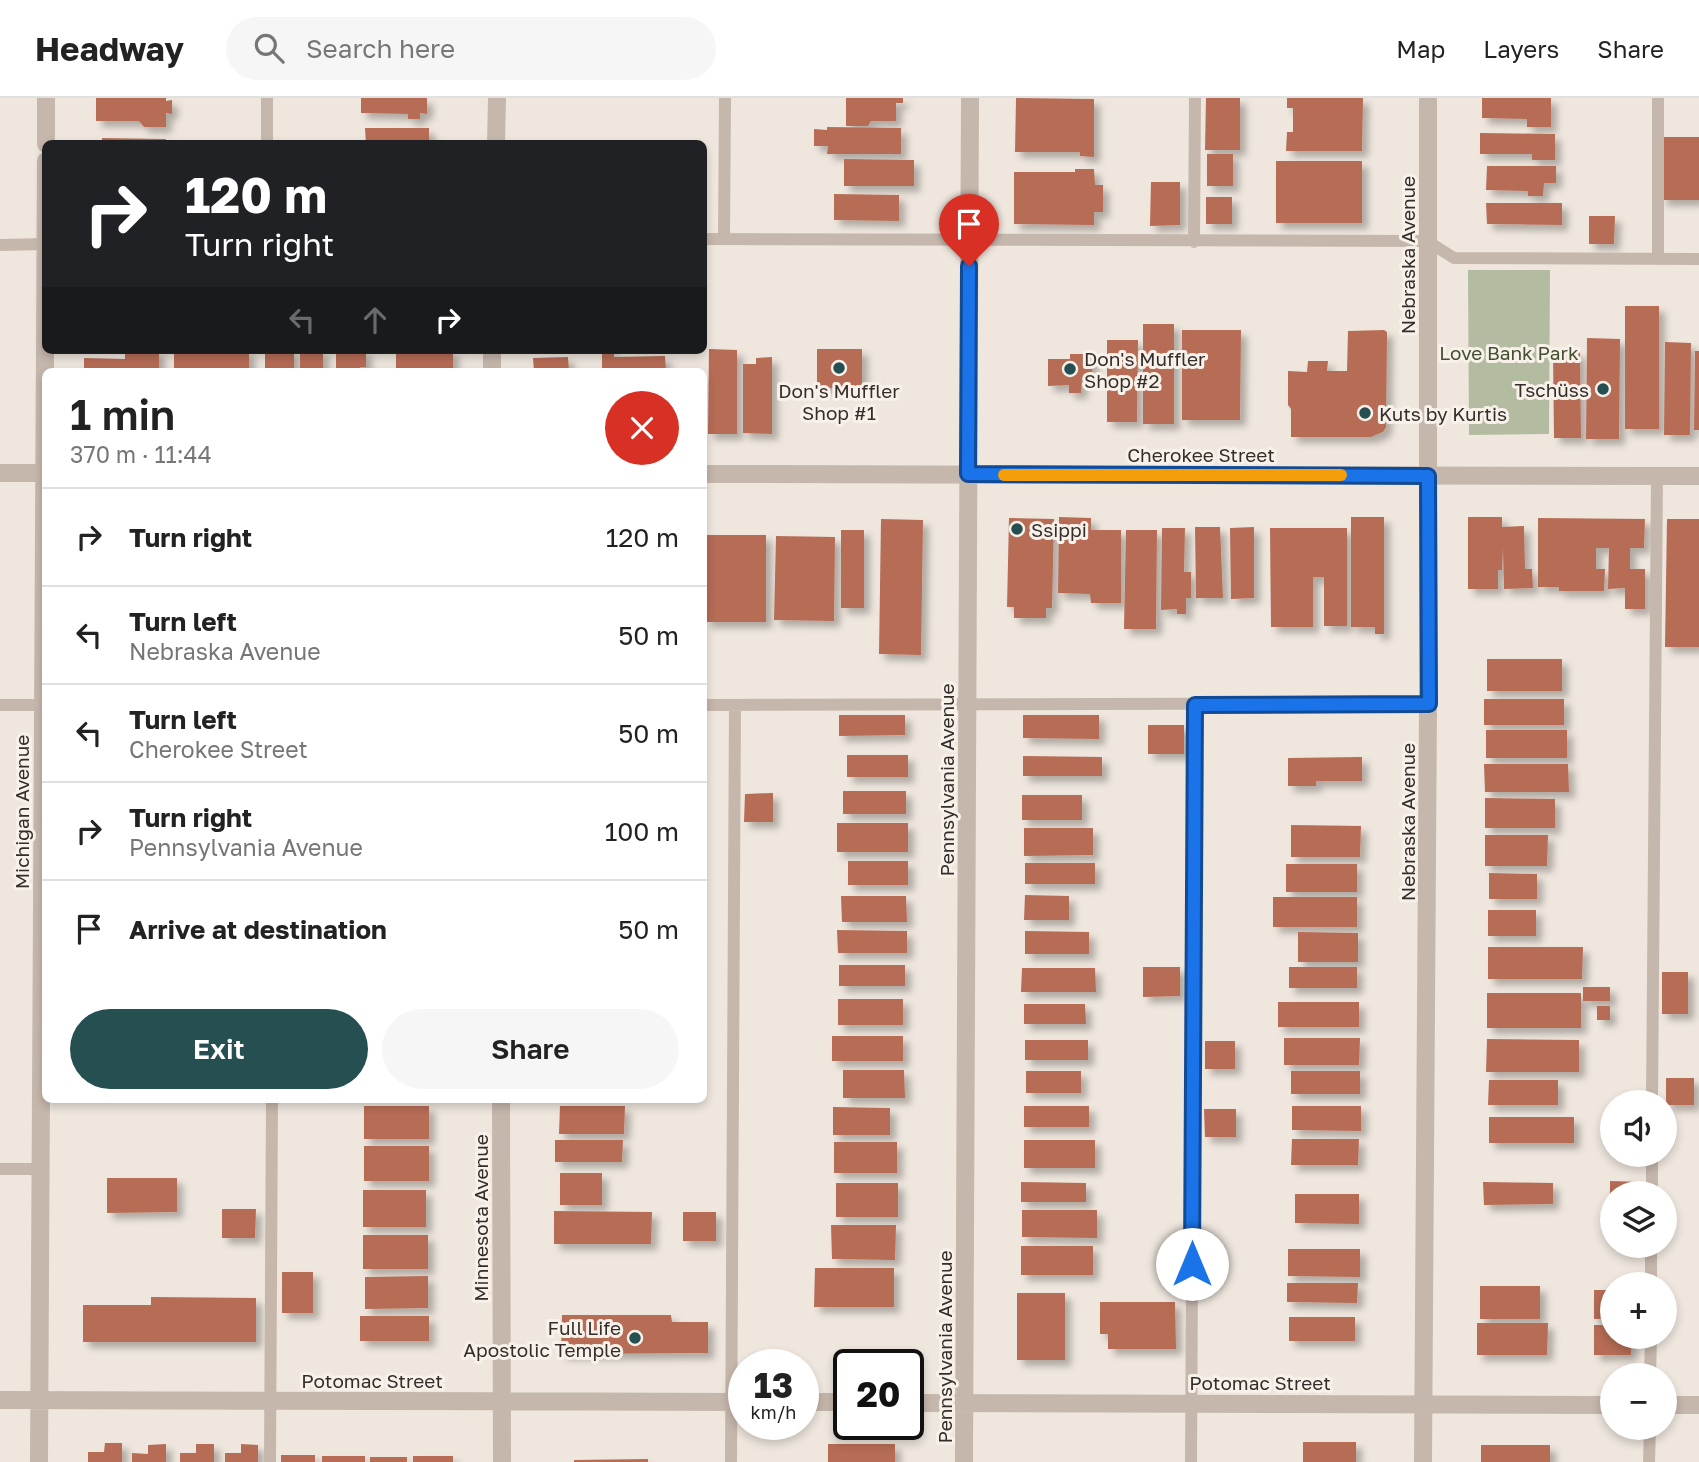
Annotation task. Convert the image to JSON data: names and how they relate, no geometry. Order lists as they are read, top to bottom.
{
  "streets": {
    "street": [
      "Nebraska Avenue",
      "Cherokee Street",
      "Pennsylvania Avenue",
      "Michigan Avenue",
      "Minnesota Avenue",
      "Potomac Street"
    ]
  },
  "crossings": [
    ["Nebraska Avenue", "Cherokee Street"],
    ["Nebraska Avenue", "Potomac Street"],
    ["Cherokee Street", "Pennsylvania Avenue"],
    ["Pennsylvania Avenue", "Potomac Street"],
    ["Michigan Avenue", "Potomac Street"],
    ["Minnesota Avenue", "Potomac Street"]
  ],
  "parks": ["Love Bank Park"],
  "places": [
    "Don's Muffler Shop #1",
    "Don's Muffler Shop #2",
    "Tschüss",
    "Kuts by Kurtis",
    "Ssippi",
    "Full Life Apostolic Temple"
  ],
  "page": {
    "header": "Headway",
    "search": "Search here",
    "nav": ["Map", "Layers", "Share"],
    "turn": ["120 m", "Turn right"],
    "heading": ["1 min", "370 m · 11:44"],
    "list": [
      {
        "name": "Turn right",
        "value": "120 m"
      },
      {
        "name": "Turn left",
        "note": "Nebraska Avenue",
        "value": "50 m"
      },
      {
        "name": "Turn left",
        "note": "Cherokee Street",
        "value": "50 m"
      },
      {
        "name": "Turn right",
        "note": "Pennsylvania Avenue",
        "value": "100 m"
      },
      {
        "name": "Arrive at destination",
        "value": "50 m"
      }
    ],
    "buttons": ["Exit", "Share"],
    "map_buttons": ["+", "−"],
    "speed": "13 km/h",
    "limit": "20"
  }
}
